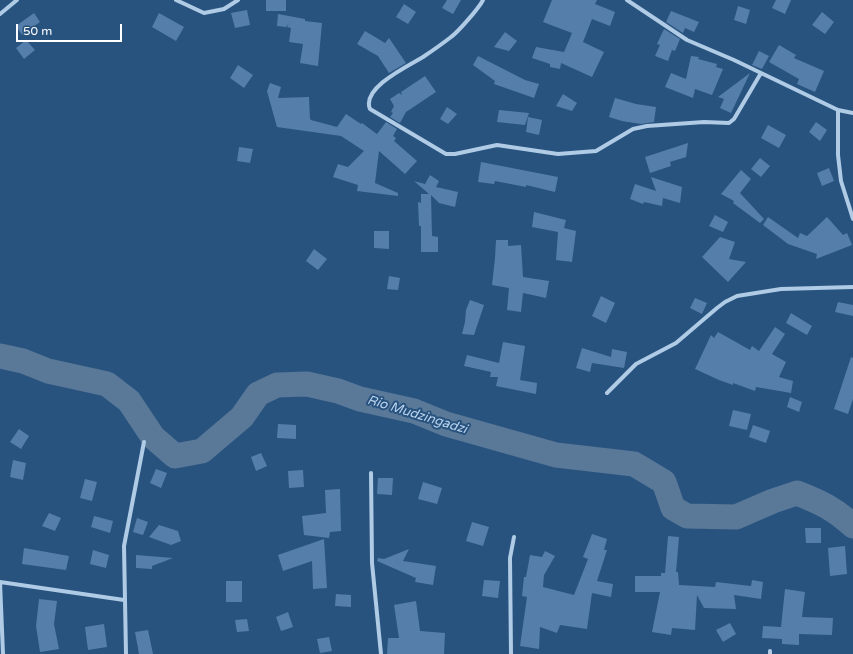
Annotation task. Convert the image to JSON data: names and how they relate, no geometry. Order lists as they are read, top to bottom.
{
  "water": ["Rio Mudzingadzi"],
  "scale_bar": "50 m"
}
